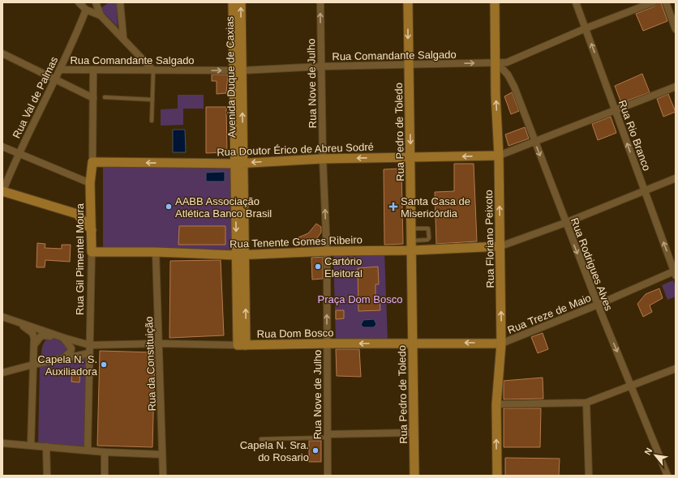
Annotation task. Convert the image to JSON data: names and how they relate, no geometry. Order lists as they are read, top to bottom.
{
  "streets": {
    "main road": [
      "Avenida Duque de Caxias",
      "Rua Pedro de Toledo",
      "Rua Doutor Érico de Abreu Sodré",
      "Rua Floriano Peixoto",
      "Rua Tenente Gomes Ribeiro",
      "Rua Gil Pimentel Moura",
      "Rua Dom Bosco"
    ],
    "street": [
      "Rua Comandante Salgado",
      "Rua Nove de Julho",
      "Rua Val de Palmas",
      "Rua Rio Branco",
      "Rua Rodrigues Alves",
      "Rua Treze de Maio",
      "Rua da Constituição"
    ]
  },
  "crossings": [
    ["Rua Comandante Salgado", "Avenida Duque de Caxias"],
    ["Rua Comandante Salgado", "Rua Nove de Julho"],
    ["Rua Comandante Salgado", "Rua Val de Palmas"],
    ["Rua Comandante Salgado", "Rua Pedro de Toledo"],
    ["Rua Comandante Salgado", "Rua Rio Branco"],
    ["Rua Comandante Salgado", "Rua Floriano Peixoto"],
    ["Rua Comandante Salgado", "Rua Gil Pimentel Moura"],
    ["Rua Comandante Salgado", "Rua Rodrigues Alves"],
    ["Avenida Duque de Caxias", "Rua Doutor Érico de Abreu Sodré"],
    ["Avenida Duque de Caxias", "Rua Tenente Gomes Ribeiro"],
    ["Avenida Duque de Caxias", "Rua Dom Bosco"],
    ["Rua Nove de Julho", "Rua Doutor Érico de Abreu Sodré"],
    ["Rua Nove de Julho", "Rua Tenente Gomes Ribeiro"],
    ["Rua Nove de Julho", "Rua Dom Bosco"],
    ["Rua Pedro de Toledo", "Rua Doutor Érico de Abreu Sodré"],
    ["Rua Pedro de Toledo", "Rua Tenente Gomes Ribeiro"],
    ["Rua Pedro de Toledo", "Rua Dom Bosco"],
    ["Rua Rio Branco", "Rua Treze de Maio"],
    ["Rua Doutor Érico de Abreu Sodré", "Rua Floriano Peixoto"],
    ["Rua Doutor Érico de Abreu Sodré", "Rua Gil Pimentel Moura"],
    ["Rua Floriano Peixoto", "Rua Tenente Gomes Ribeiro"],
    ["Rua Floriano Peixoto", "Rua Rodrigues Alves"],
    ["Rua Floriano Peixoto", "Rua Treze de Maio"],
    ["Rua Floriano Peixoto", "Rua Dom Bosco"],
    ["Rua Tenente Gomes Ribeiro", "Rua Gil Pimentel Moura"],
    ["Rua Tenente Gomes Ribeiro", "Rua da Constituição"],
    ["Rua Gil Pimentel Moura", "Rua Dom Bosco"],
    ["Rua Rodrigues Alves", "Rua Treze de Maio"],
    ["Rua Treze de Maio", "Rua Dom Bosco"],
    ["Rua Dom Bosco", "Rua da Constituição"]
  ],
  "one_way": [
    "Rua Nove de Julho",
    "Rua Rio Branco",
    "Rua Doutor Érico de Abreu Sodré",
    "Rua Floriano Peixoto",
    "Rua Rodrigues Alves",
    "Rua Dom Bosco"
  ],
  "parks": ["Praça Dom Bosco"],
  "places": {
    "other": [
      "AABB Associação Atlética Banco Brasil",
      "Cartório Eleitoral",
      "Capela N. S. Auxiliadora",
      "Capela N. Sra. do Rosario"
    ],
    "health": ["Santa Casa de Misericórdia"]
  },
  "north": "top left"
}
